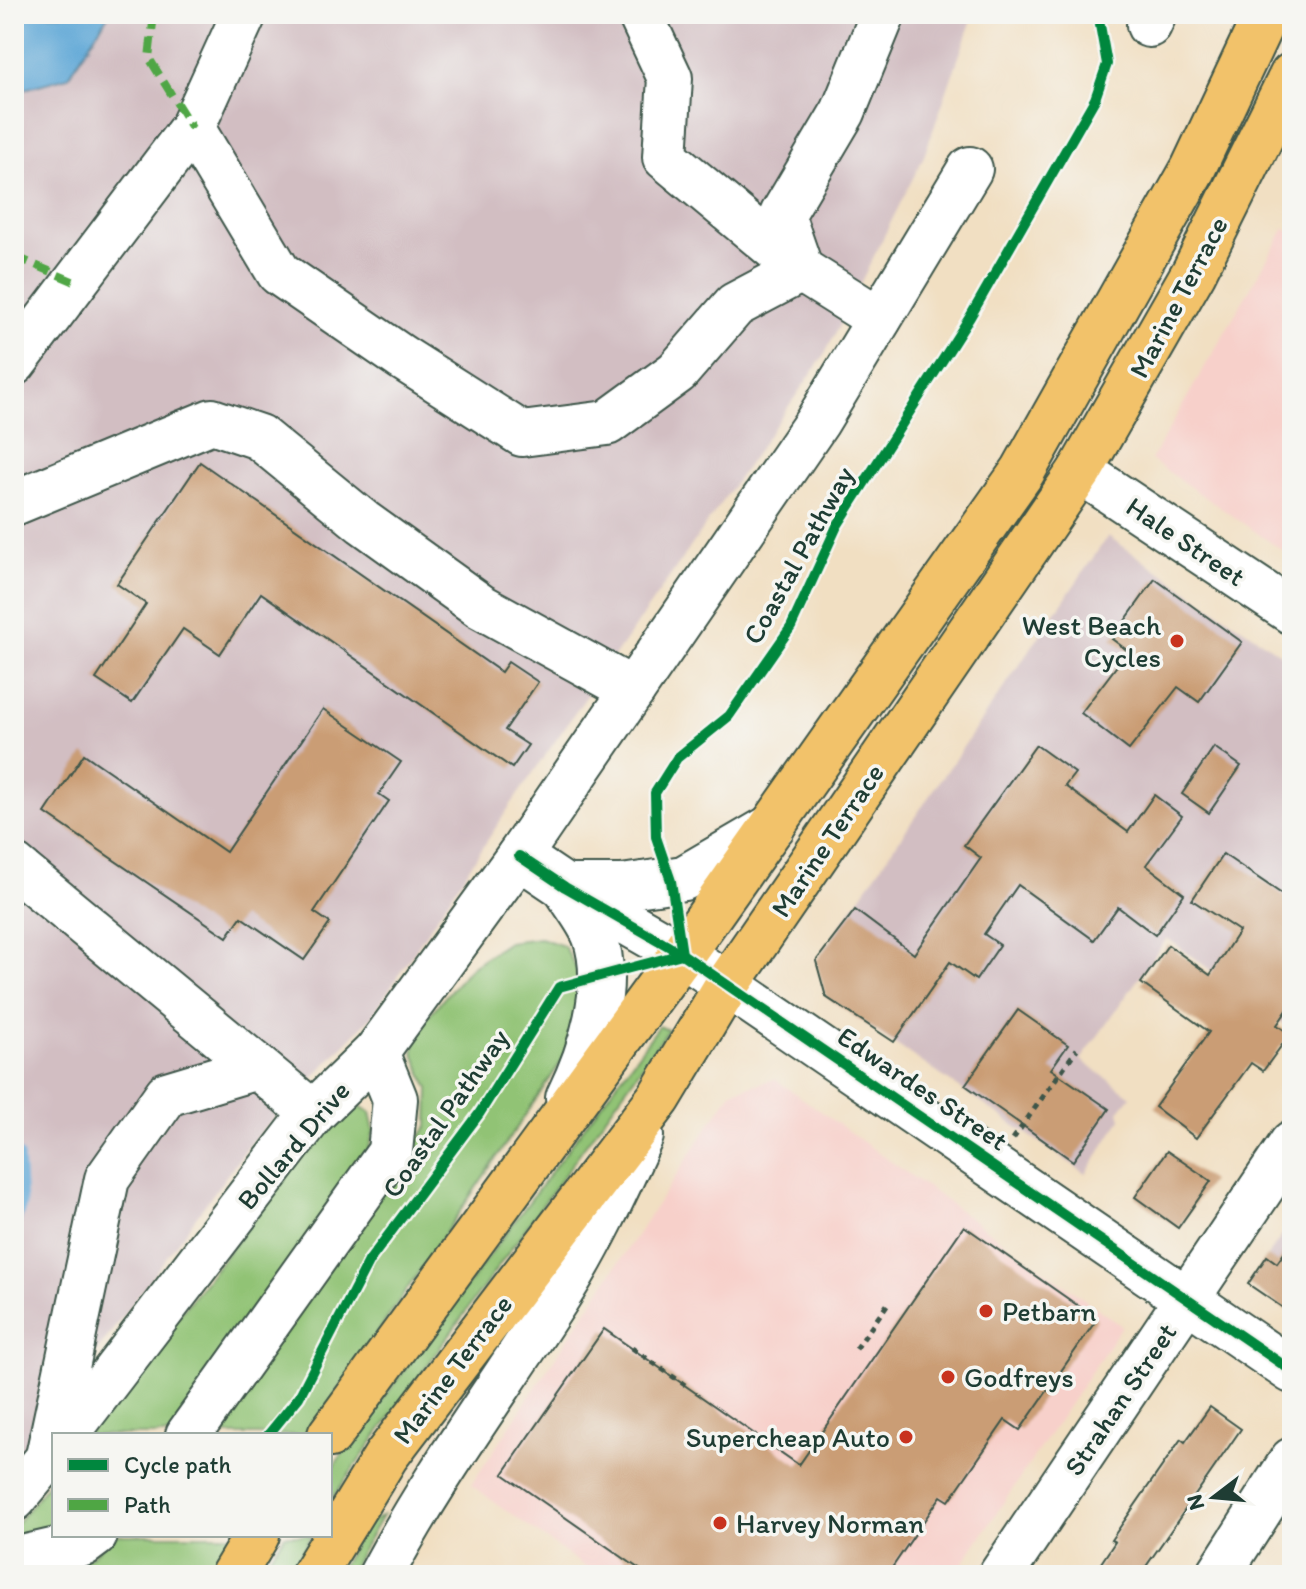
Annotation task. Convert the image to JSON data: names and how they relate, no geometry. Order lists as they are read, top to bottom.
{
  "streets": {
    "highway": ["Marine Terrace"],
    "street": [
      "Hale Street",
      "Edwardes Street",
      "Bollard Drive",
      "Strahan Street"
    ],
    "cycle path": ["Coastal Pathway"]
  },
  "crossings": [
    ["Marine Terrace", "Hale Street"],
    ["Marine Terrace", "Edwardes Street"],
    ["Edwardes Street", "Bollard Drive"],
    ["Edwardes Street", "Strahan Street"]
  ],
  "places": [
    "West Beach Cycles",
    "Petbarn",
    "Godfreys",
    "Supercheap Auto",
    "Harvey Norman"
  ],
  "legend": ["Cycle path", "Path"],
  "north": "left"
}
